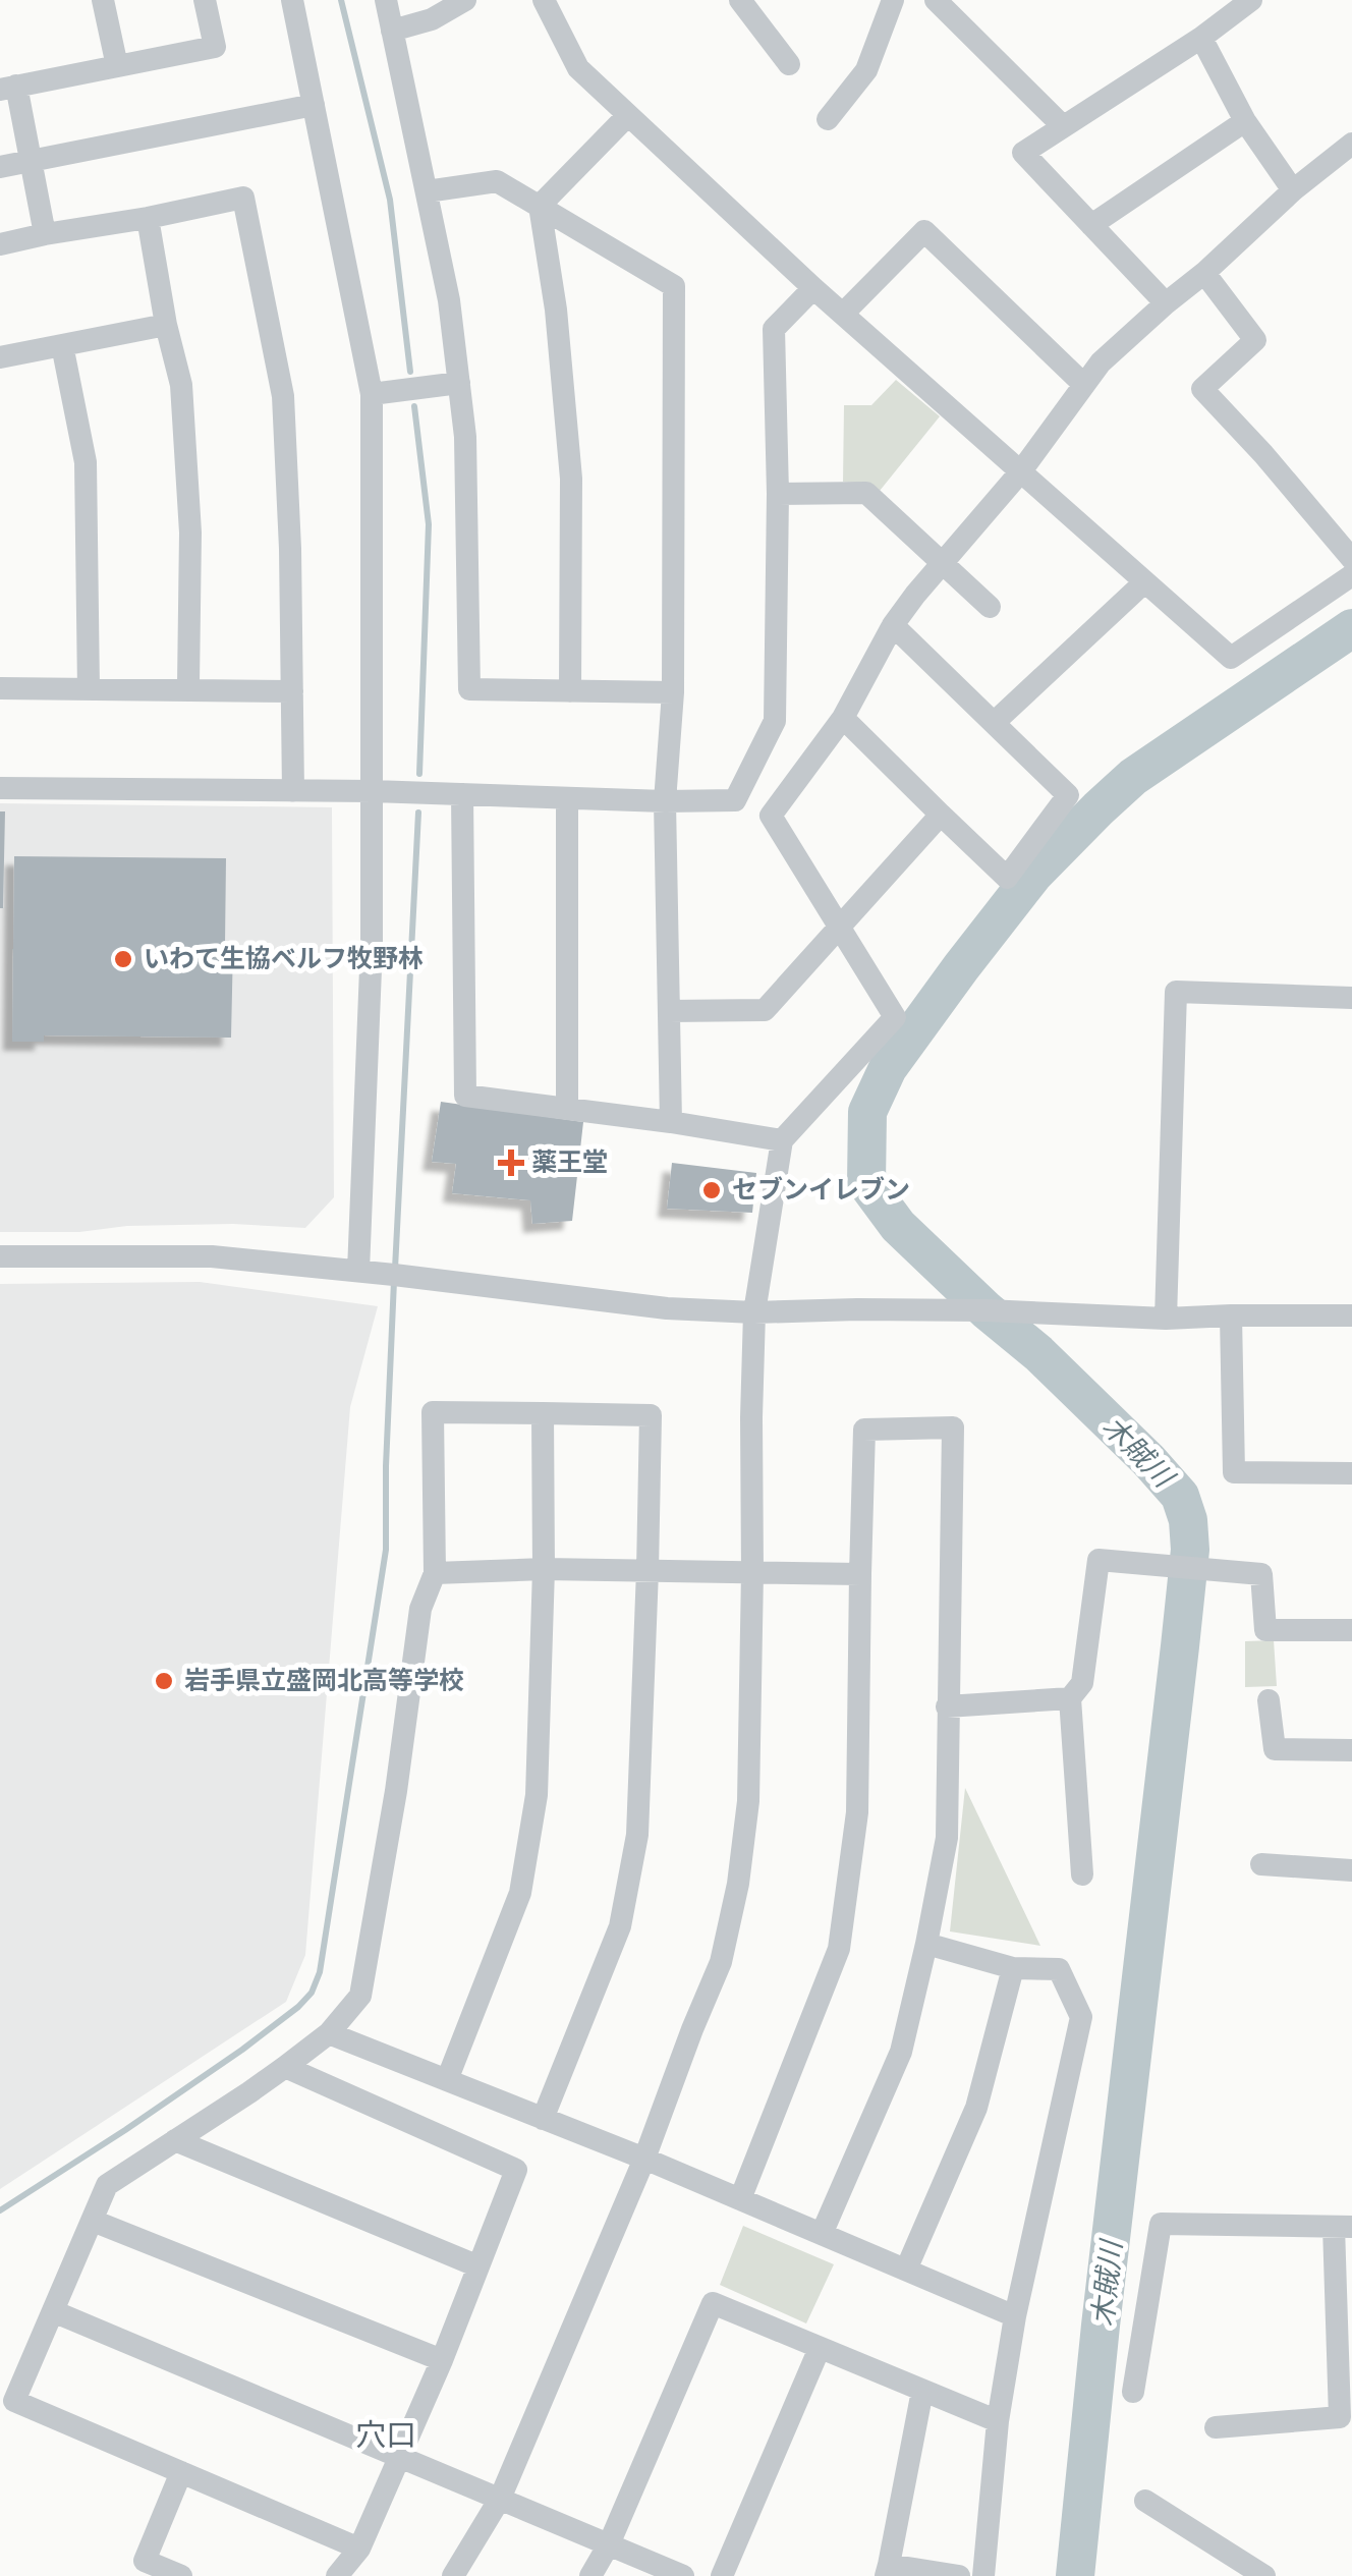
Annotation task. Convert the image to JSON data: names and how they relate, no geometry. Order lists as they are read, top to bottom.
{
  "districts": ["穴口"],
  "water": ["木賊川"],
  "places": {
    "other": ["いわて生協ベルフ牧野林", "セブンイレブン", "岩手県立盛岡北高等学校"],
    "health": ["薬王堂"]
  }
}
